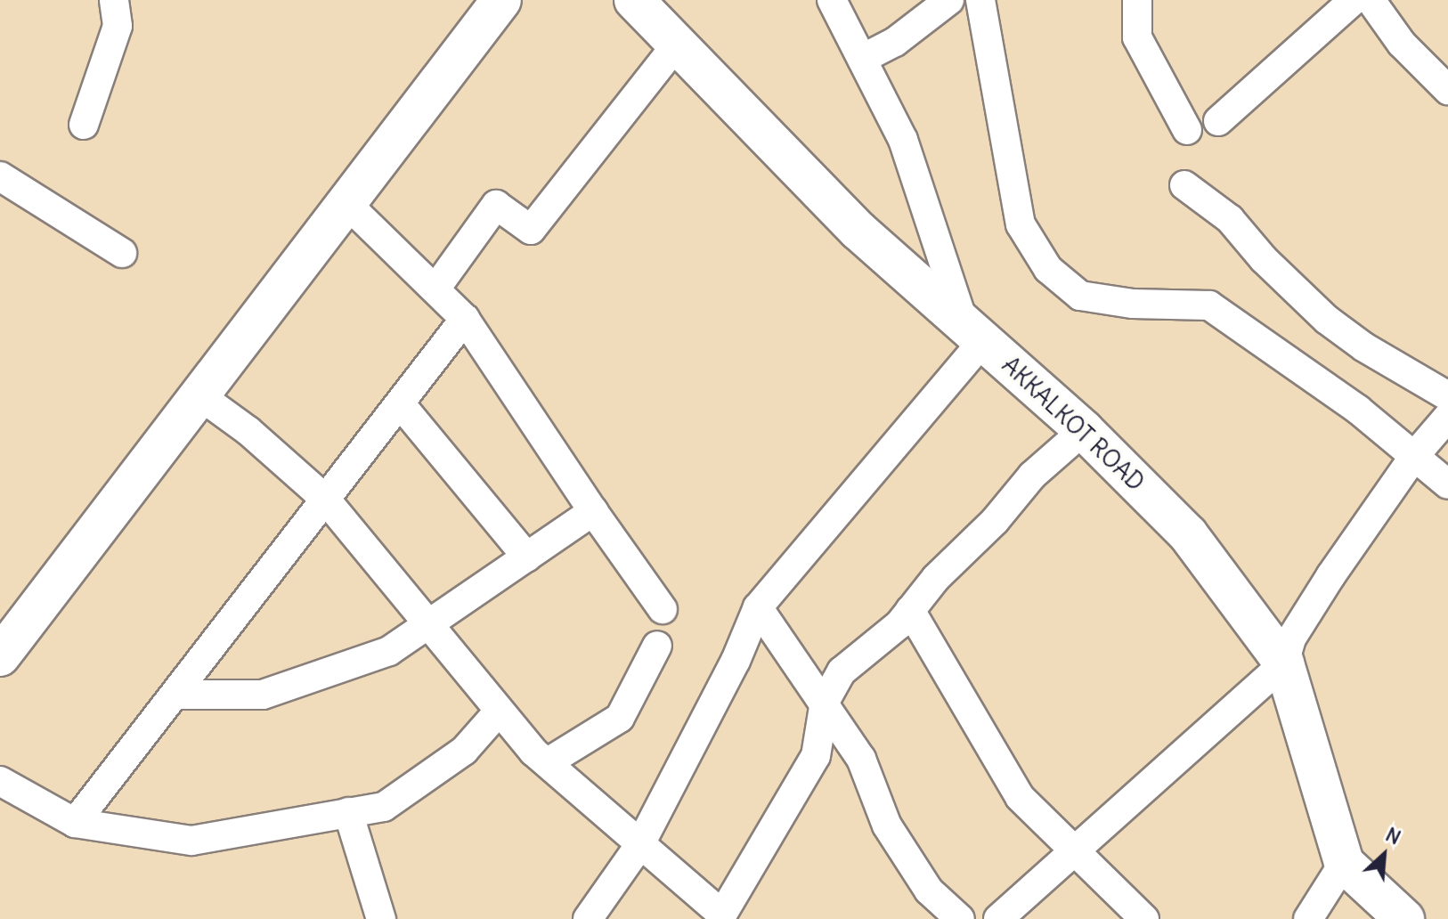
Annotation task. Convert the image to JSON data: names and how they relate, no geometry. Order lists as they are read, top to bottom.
{
  "streets": {
    "street": ["AKKALKOT ROAD"]
  },
  "north": "top right"
}
